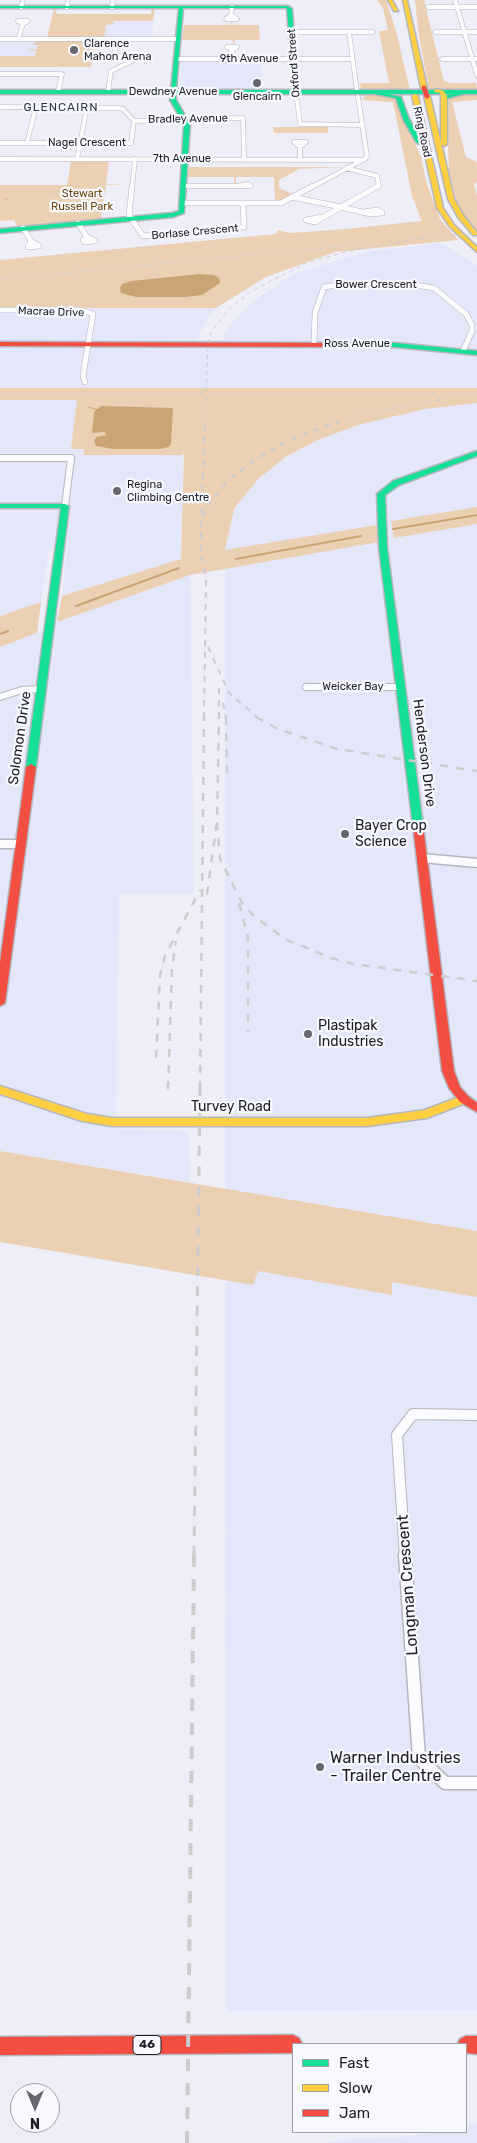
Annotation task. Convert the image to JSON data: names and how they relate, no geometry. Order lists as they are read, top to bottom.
{
  "streets": {
    "main road": [
      "Oxford Street",
      "Dewdney Avenue",
      "Ring Road",
      "Ross Avenue",
      "Solomon Drive",
      "Henderson Drive",
      "Turvey Road",
      "46"
    ],
    "street": [
      "9th Avenue",
      "Bradley Avenue",
      "Nagel Crescent",
      "7th Avenue",
      "Borlase Crescent",
      "Bower Crescent",
      "Macrae Drive",
      "Weicker Bay",
      "Longman Crescent"
    ]
  },
  "crossings": [
    ["9th Avenue", "Oxford Street"],
    ["Oxford Street", "Dewdney Avenue"],
    ["Dewdney Avenue", "Ring Road"],
    ["Bradley Avenue", "Nagel Crescent"],
    ["Bradley Avenue", "7th Avenue"],
    ["Bower Crescent", "Ross Avenue"],
    ["Macrae Drive", "Ross Avenue"],
    ["Weicker Bay", "Henderson Drive"],
    ["Henderson Drive", "Turvey Road"]
  ],
  "districts": ["GLENCAIRN"],
  "parks": ["Stewart Russell Park"],
  "places": [
    "Clarence Mahon Arena",
    "Glencairn",
    "Regina Climbing Centre",
    "Bayer Crop Science",
    "Plastipak Industries",
    "Warner Industries - Trailer Centre"
  ],
  "legend": ["Fast", "Slow", "Jam"],
  "north": "bottom"
}
